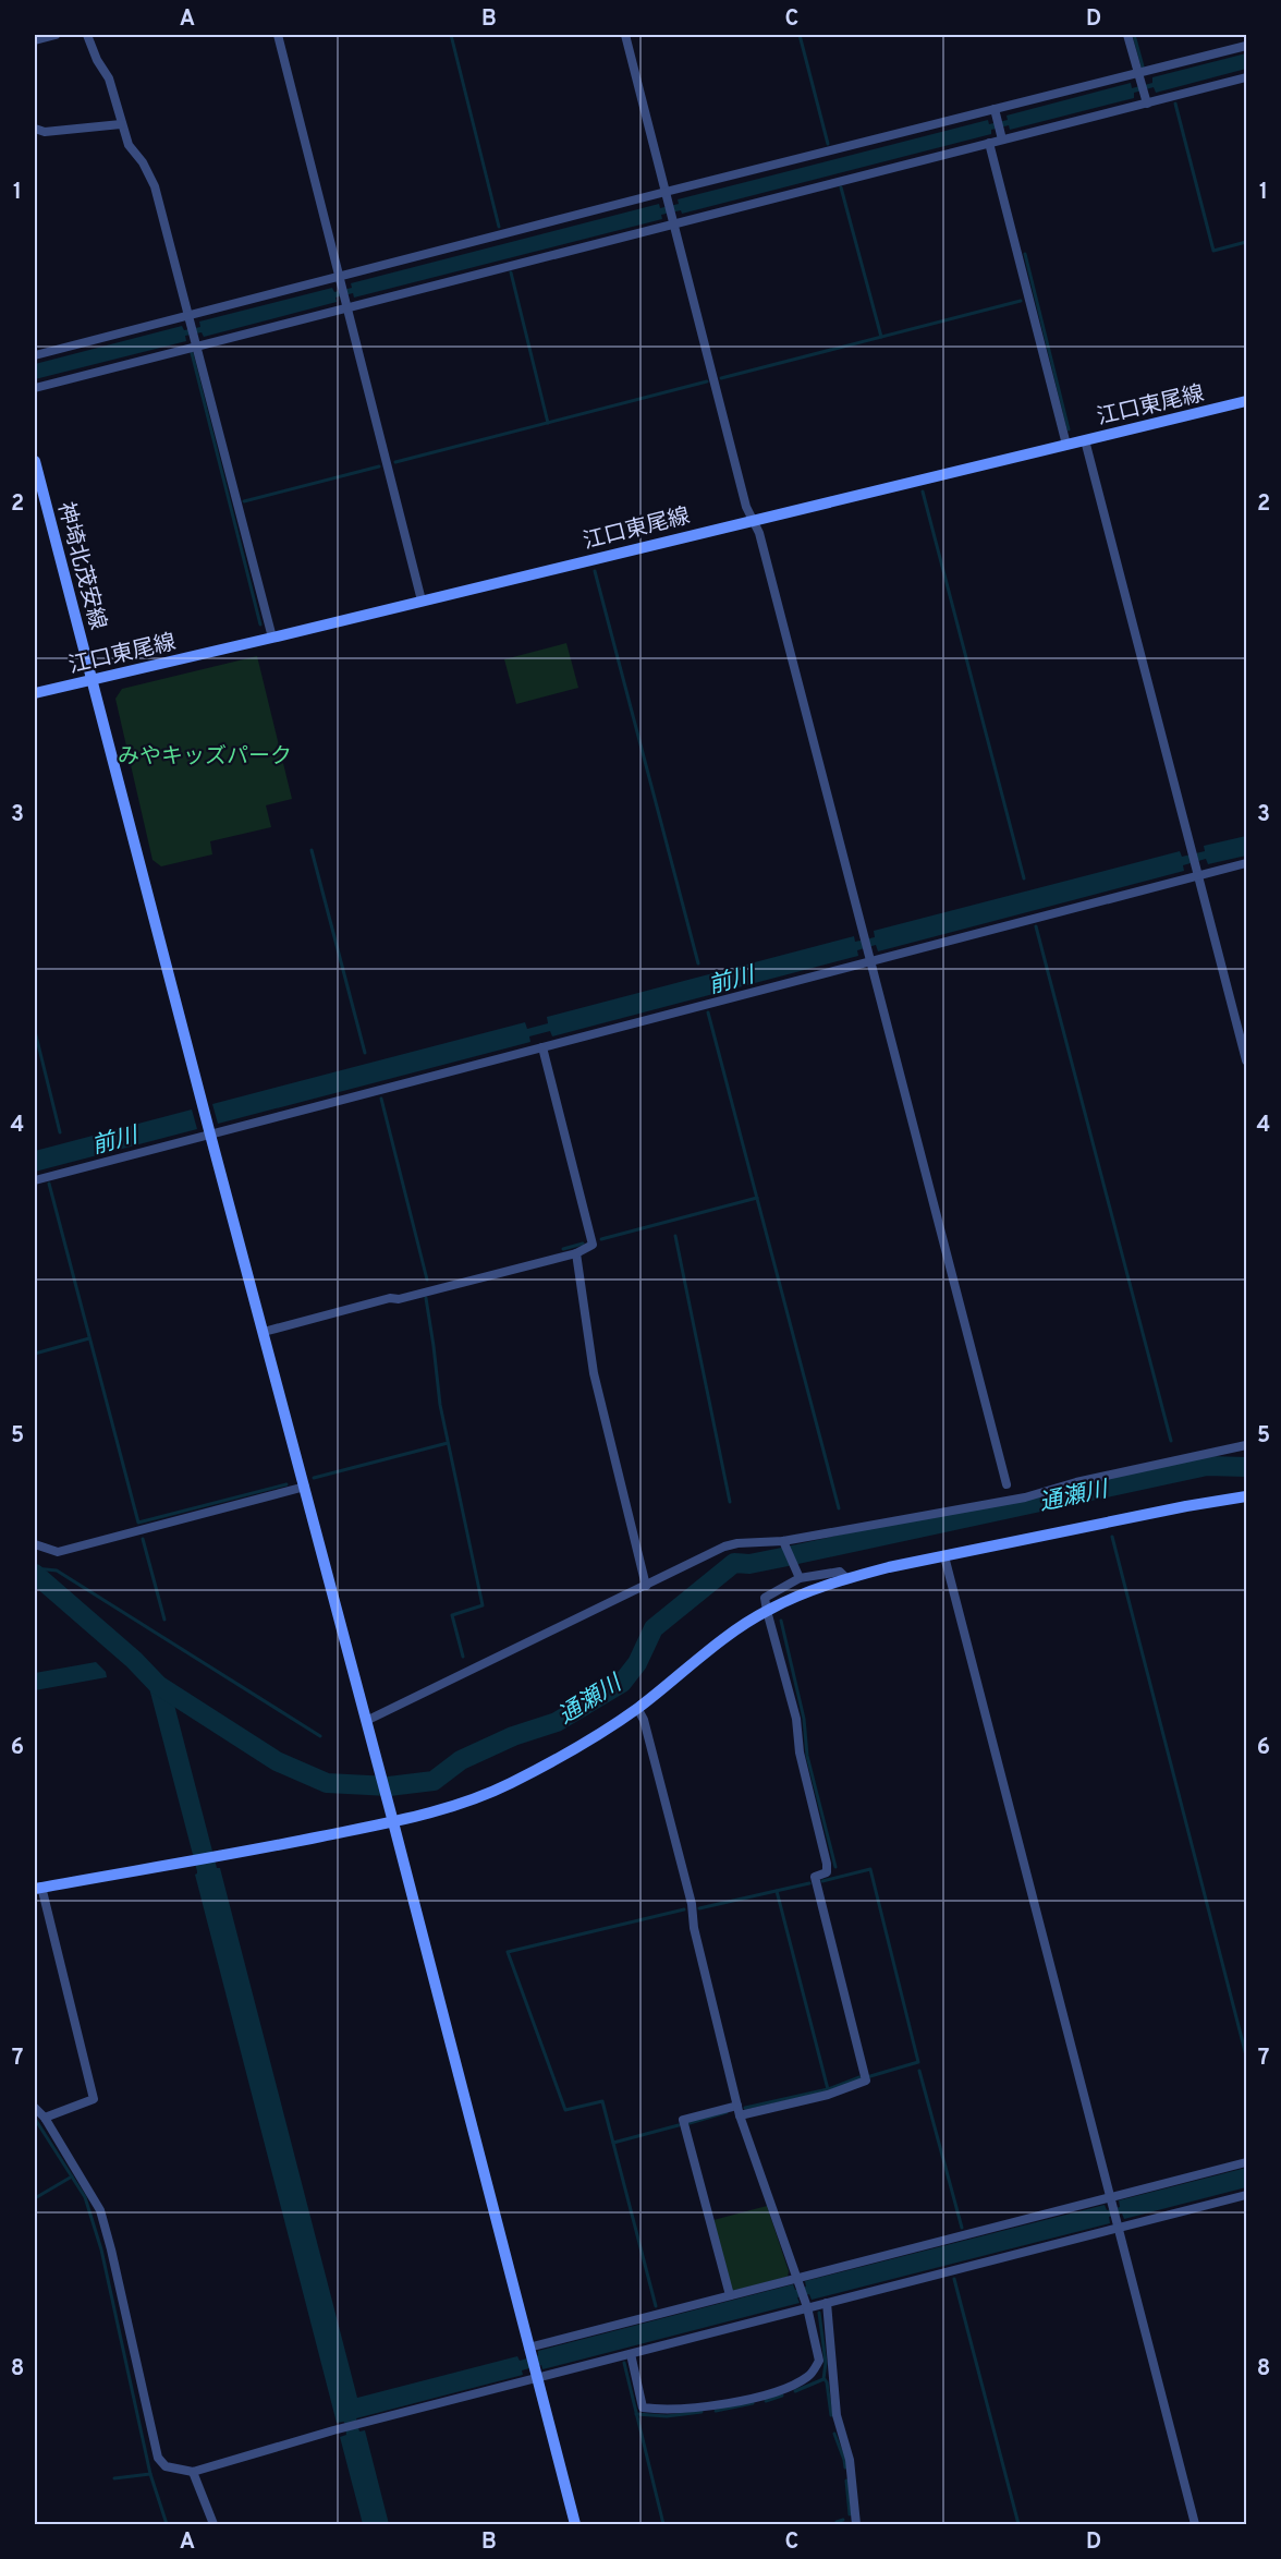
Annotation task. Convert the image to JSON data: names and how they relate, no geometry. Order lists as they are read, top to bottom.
{
  "streets": {
    "street": ["江口東尾線", "神埼北茂安線"]
  },
  "crossings": [
    ["江口東尾線", "神埼北茂安線"]
  ],
  "water": ["前川", "通瀬川"],
  "parks": ["みやキッズパーク"],
  "grid": {
    "columns": [
      "A",
      "B",
      "C",
      "D"
    ],
    "rows": [
      "1",
      "2",
      "3",
      "4",
      "5",
      "6",
      "7",
      "8"
    ]
  }
}
